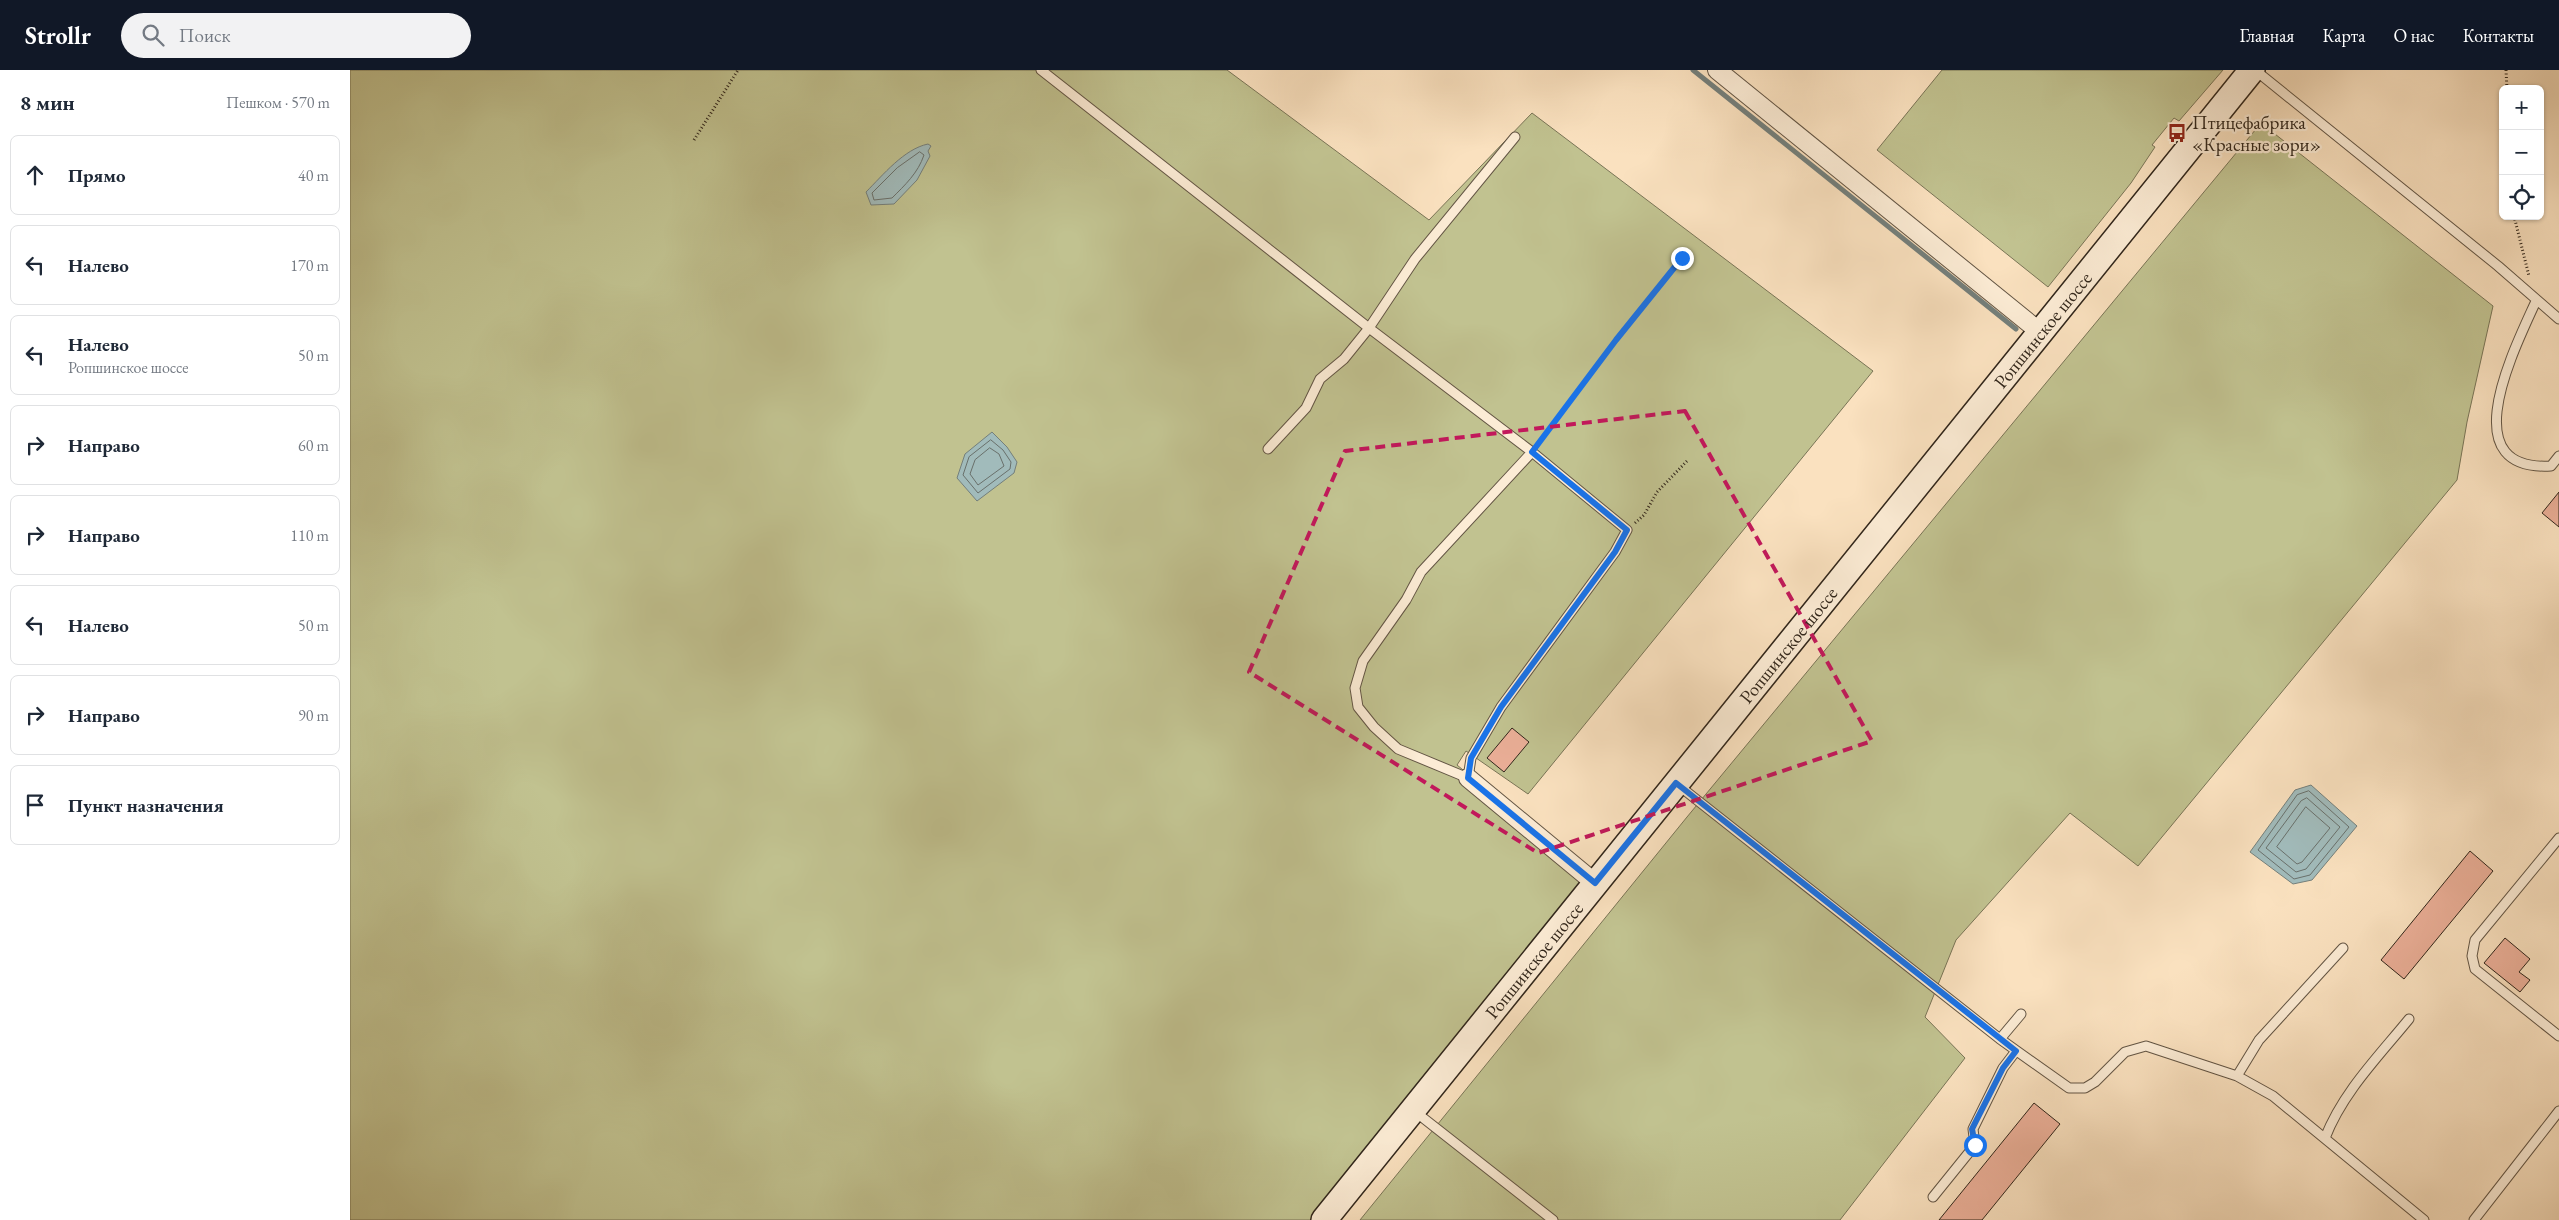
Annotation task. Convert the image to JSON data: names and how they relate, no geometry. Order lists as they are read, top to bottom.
{
  "streets": {
    "main road": ["Ропшинское шоссе"]
  },
  "places": {
    "bus stop": ["Птицефабрика «Красные зори»"]
  },
  "page": {
    "header": "Strollr",
    "search": "Поиск",
    "nav": [
      "Главная",
      "Карта",
      "О нас",
      "Контакты"
    ],
    "heading": ["8 мин", "Пешком · 570 m"],
    "map_buttons": ["+", "−"],
    "list": [
      ["Прямо", "40 m"],
      ["Налево", "170 m"],
      ["Налево", "Ропшинское шоссе", "50 m"],
      ["Направо", "60 m"],
      ["Направо", "110 m"],
      ["Налево", "50 m"],
      ["Направо", "90 m"],
      "Пункт назначения"
    ]
  }
}
